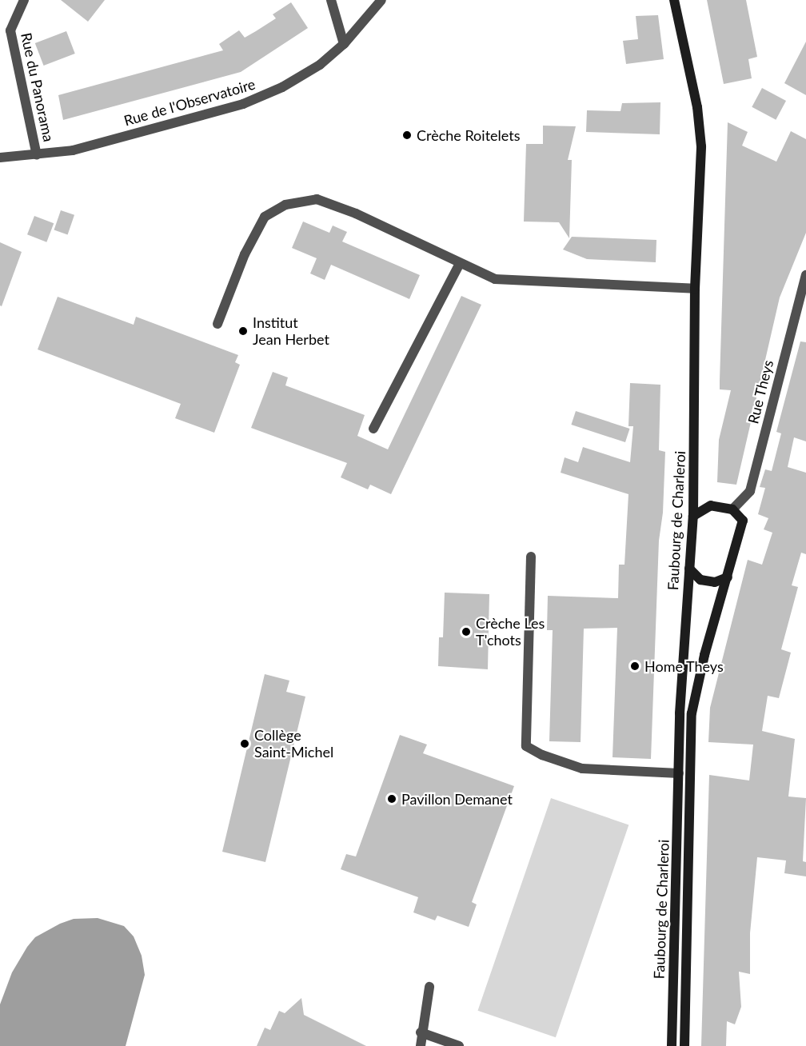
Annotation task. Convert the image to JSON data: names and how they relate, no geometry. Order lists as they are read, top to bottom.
{
  "streets": {
    "main road": ["Faubourg de Charleroi"],
    "street": ["Rue du Panorama", "Rue de l'Observatoire", "Rue Theys"]
  },
  "crossings": [
    ["Rue du Panorama", "Rue de l'Observatoire"]
  ],
  "places": [
    "Crèche Roitelets",
    "Institut Jean Herbet",
    "Crèche Les T'chots",
    "Home Theys",
    "Collège Saint-Michel",
    "Pavillon Demanet"
  ]
}
